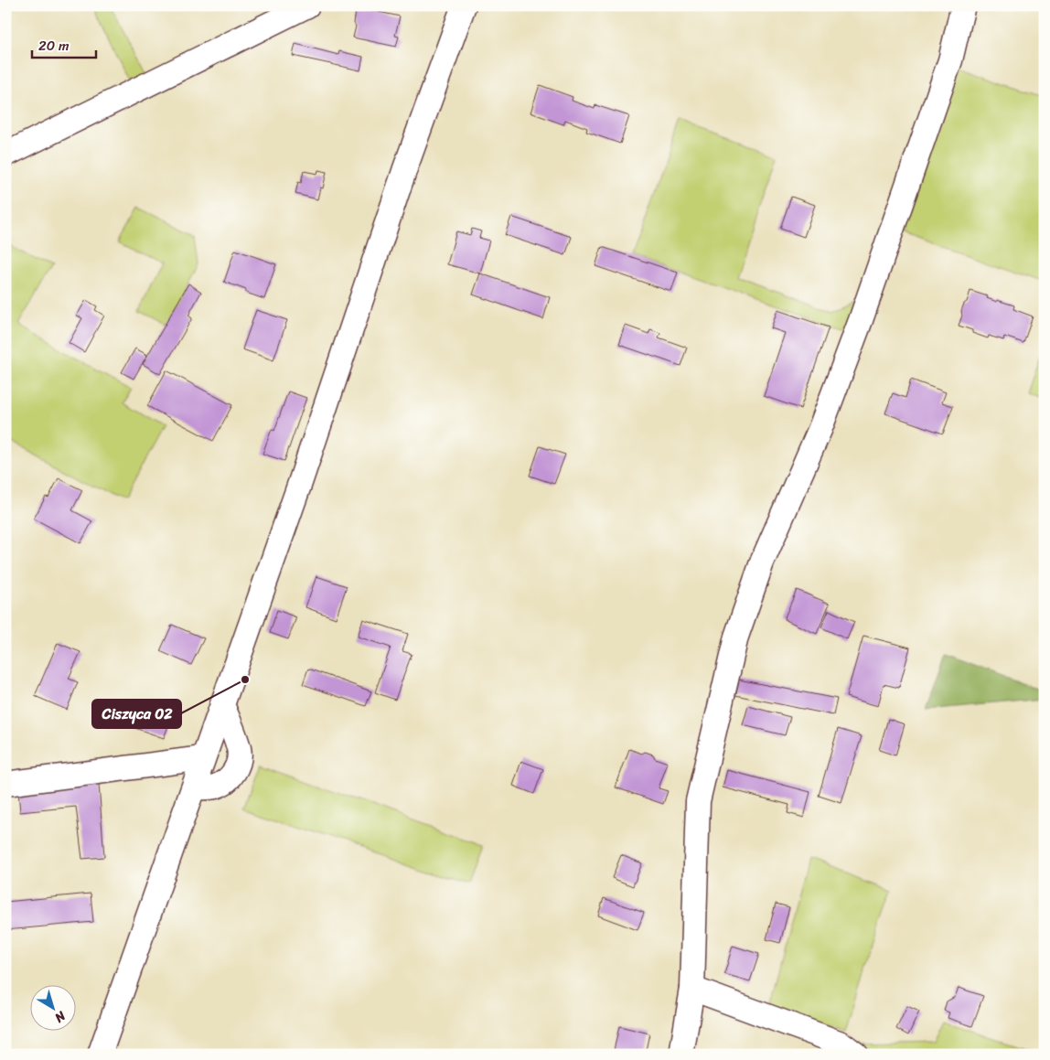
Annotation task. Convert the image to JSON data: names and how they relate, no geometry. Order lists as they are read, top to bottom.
{
  "places": ["Ciszyca 02"],
  "scale_bar": "20 m",
  "north": "bottom right"
}
